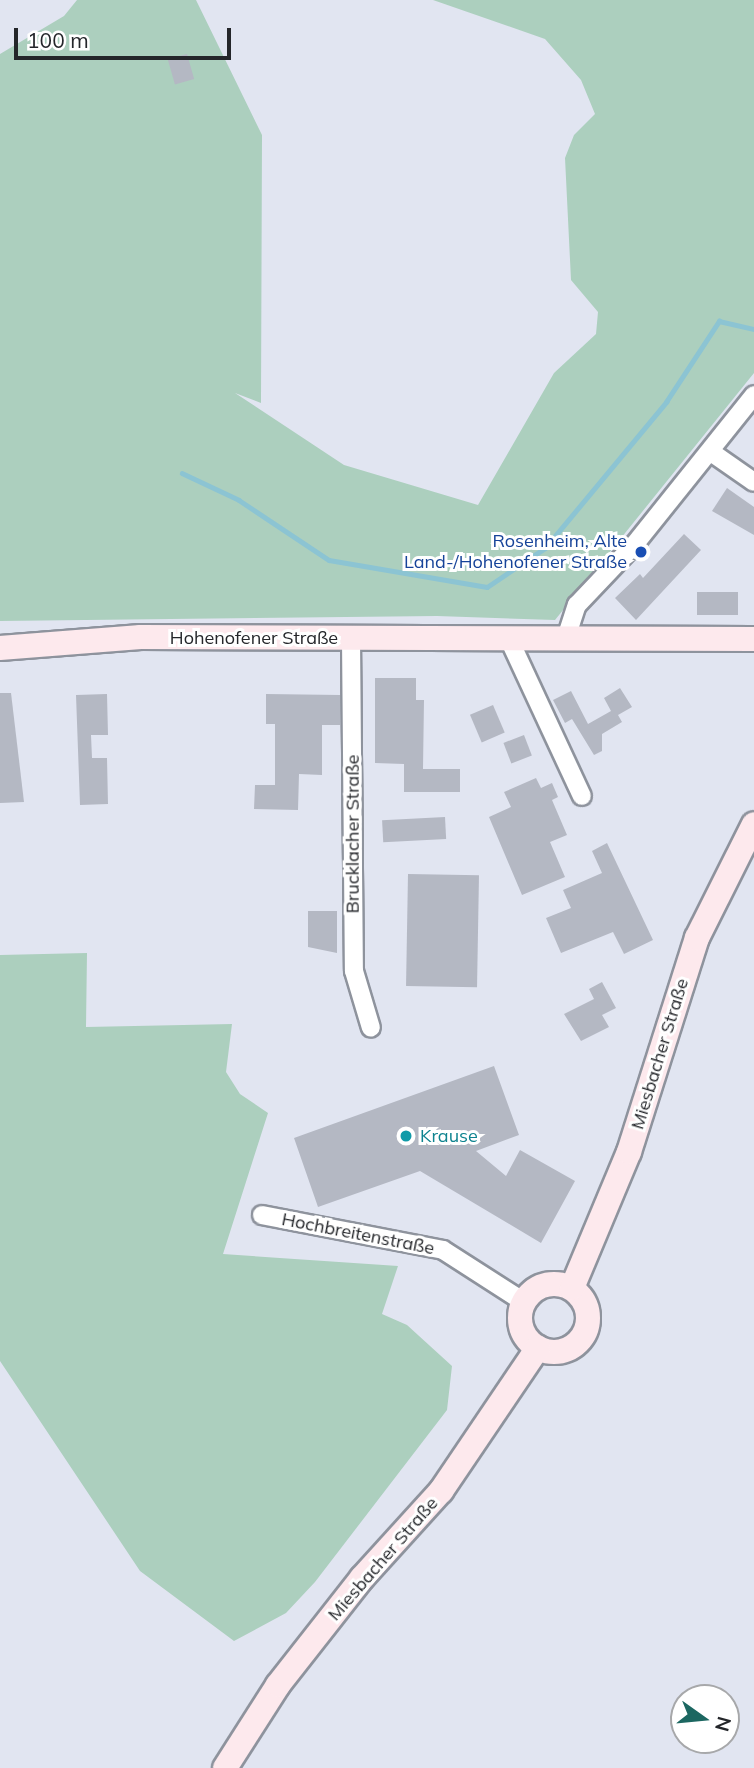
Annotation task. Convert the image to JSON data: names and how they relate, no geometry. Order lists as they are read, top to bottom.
{
  "streets": {
    "main road": ["Hohenofener Straße", "Miesbacher Straße"],
    "street": ["Brucklacher Straße", "Hochbreitenstraße"]
  },
  "crossings": [
    ["Hohenofener Straße", "Brucklacher Straße"],
    ["Miesbacher Straße", "Hochbreitenstraße"]
  ],
  "places": ["Rosenheim, Alte Land-/Hohenofener Straße", "Krause"],
  "scale_bar": "100 m",
  "north": "right"
}
